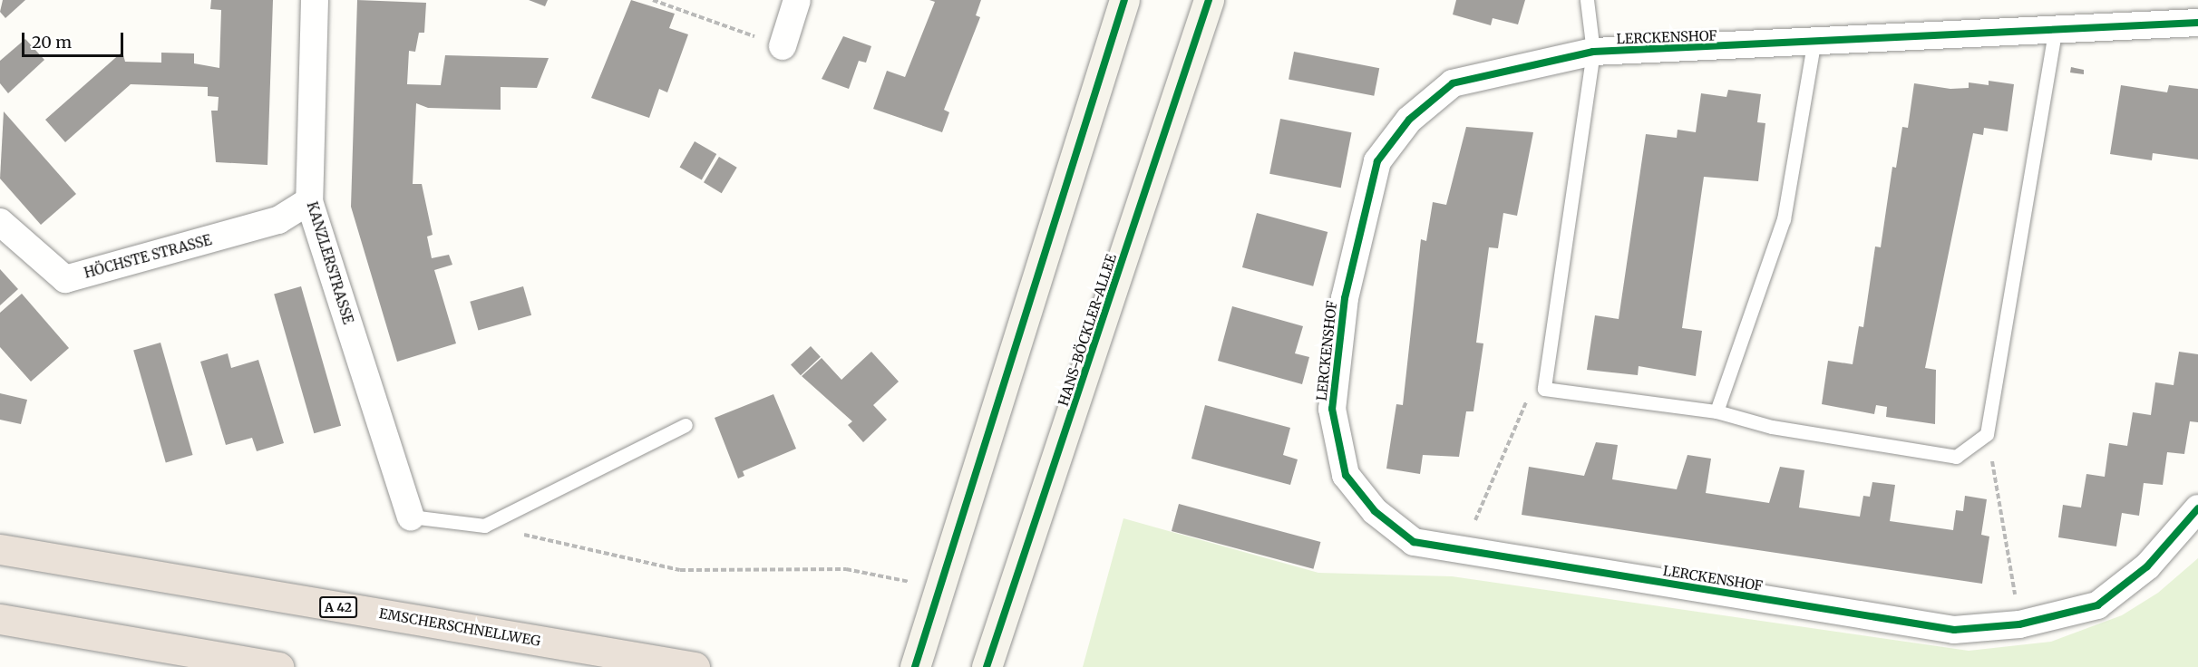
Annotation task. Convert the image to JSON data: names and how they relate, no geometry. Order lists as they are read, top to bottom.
{
  "streets": {
    "highway": ["A 42", "EMSCHERSCHNELLWEG"],
    "street": [
      "LERCKENSHOF",
      "HÖCHSTE STRASSE",
      "KANZLERSTRASSE",
      "HANS-BÖCKLER-ALLEE"
    ]
  },
  "crossings": [
    ["HÖCHSTE STRASSE", "KANZLERSTRASSE"]
  ],
  "scale_bar": "20 m"
}
